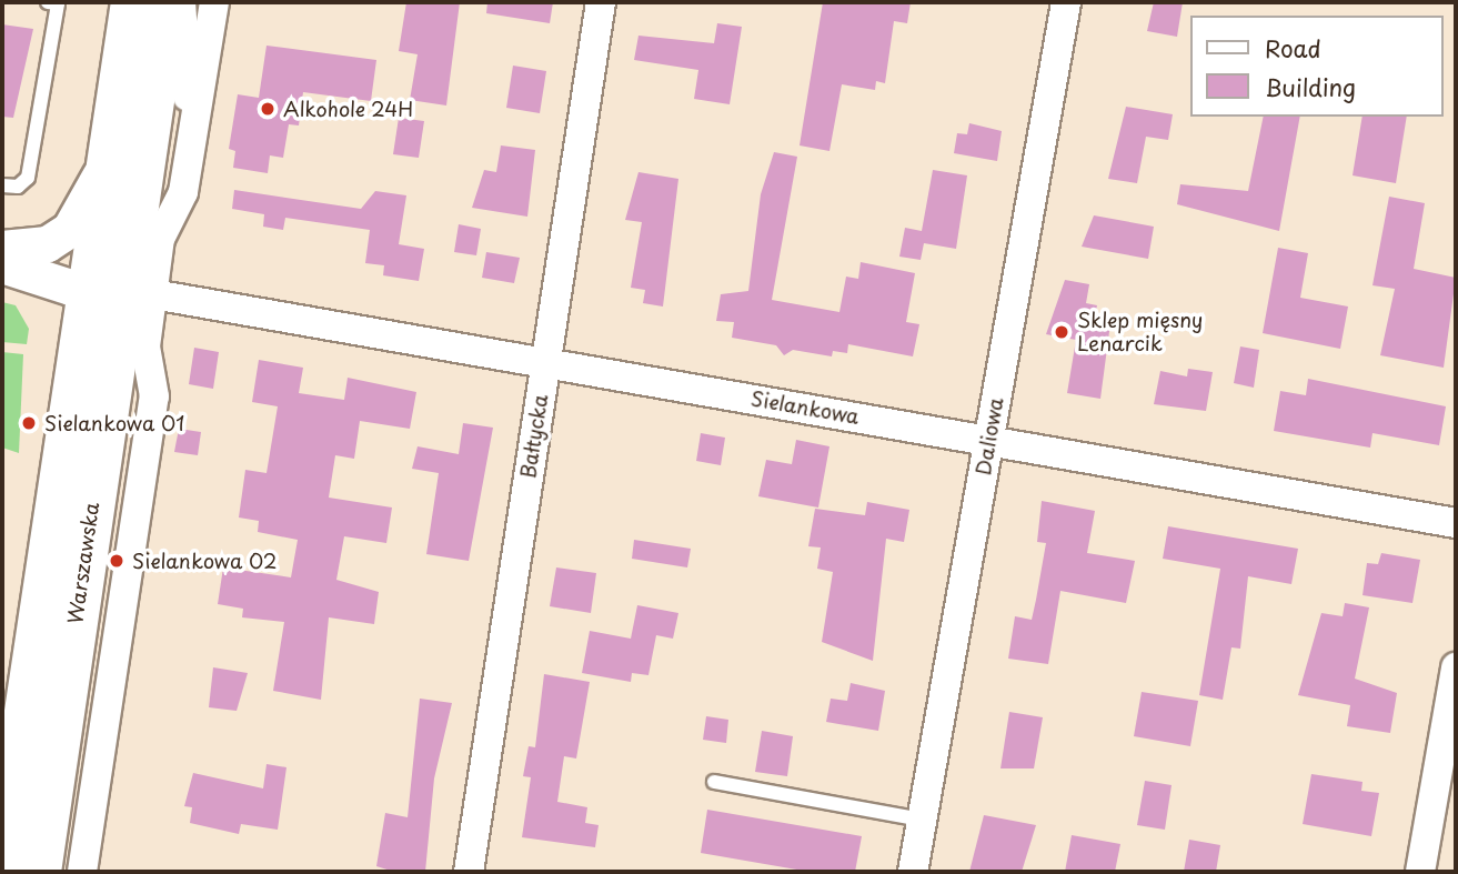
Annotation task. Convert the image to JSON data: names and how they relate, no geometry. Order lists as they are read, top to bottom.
{
  "streets": {
    "main road": ["Warszawska"],
    "street": ["Sielankowa", "Bałtycka", "Daliowa"]
  },
  "crossings": [
    ["Sielankowa", "Bałtycka"],
    ["Sielankowa", "Daliowa"]
  ],
  "places": [
    "Alkohole 24H",
    "Sklep mięsny Lenarcik",
    "Sielankowa 01",
    "Sielankowa 02"
  ],
  "legend": ["Road", "Building"]
}
